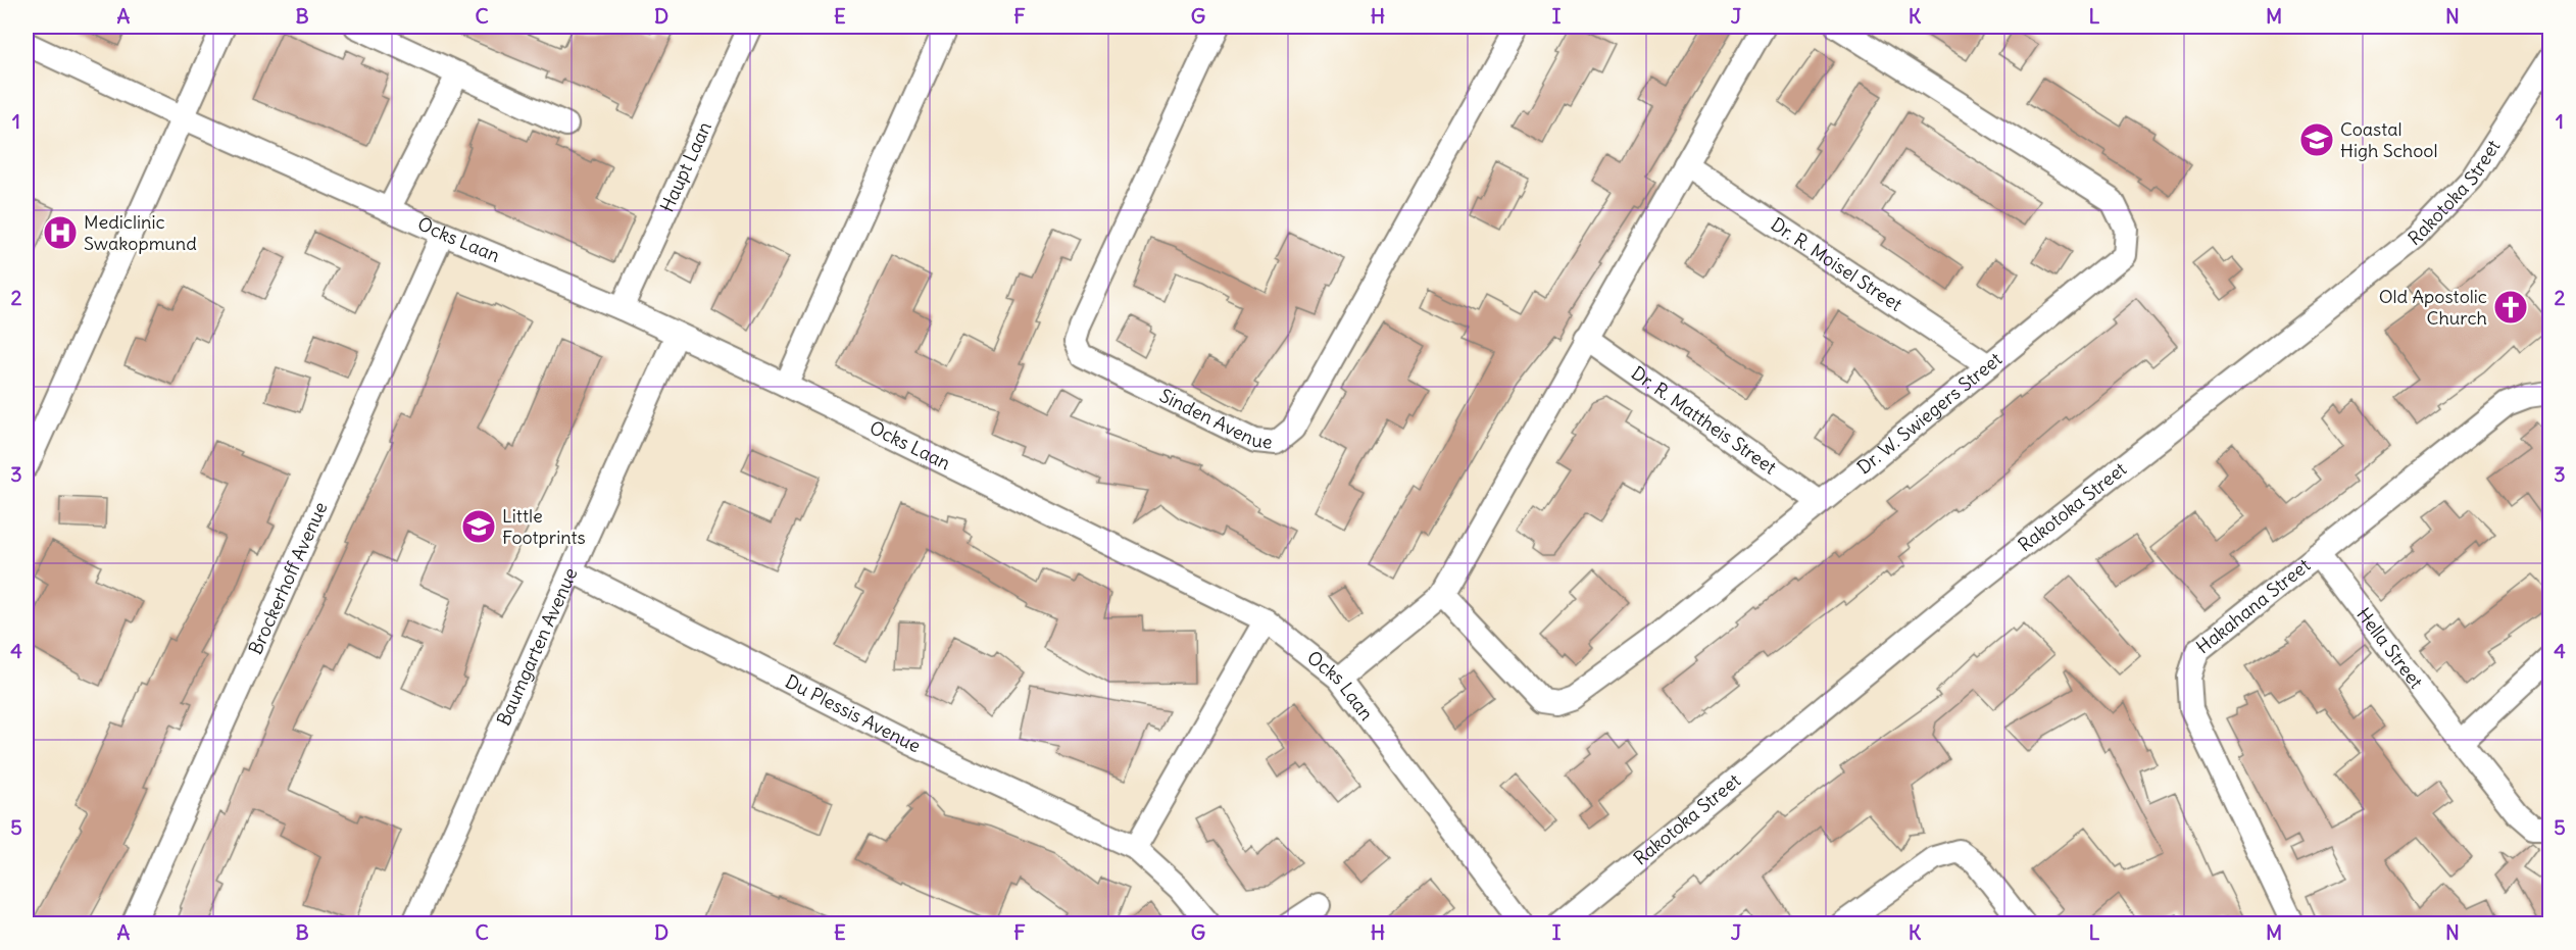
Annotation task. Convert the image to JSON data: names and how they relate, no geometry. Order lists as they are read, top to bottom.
{
  "streets": {
    "street": [
      "Haupt Laan",
      "Rakotoka Street",
      "Ocks Laan",
      "Dr. R. Moisel Street",
      "Dr. W. Swiegers Street",
      "Sinden Avenue",
      "Dr. R. Mattheis Street",
      "Brockerhoff Avenue",
      "Hakahana Street",
      "Baumgarten Avenue",
      "Hella Street",
      "Du Plessis Avenue"
    ]
  },
  "crossings": [
    ["Haupt Laan", "Ocks Laan"],
    ["Ocks Laan", "Brockerhoff Avenue"],
    ["Ocks Laan", "Baumgarten Avenue"],
    ["Dr. R. Moisel Street", "Dr. W. Swiegers Street"],
    ["Dr. W. Swiegers Street", "Dr. R. Mattheis Street"],
    ["Hakahana Street", "Hella Street"],
    ["Baumgarten Avenue", "Du Plessis Avenue"]
  ],
  "places": {
    "school or university": ["Coastal High School", "Little Footprints"],
    "hospital": ["Mediclinic Swakopmund"],
    "church": ["Old Apostolic Church"]
  },
  "grid": {
    "columns": [
      "A",
      "B",
      "C",
      "D",
      "E",
      "F",
      "G",
      "H",
      "I",
      "J",
      "K",
      "L",
      "M",
      "N"
    ],
    "rows": [
      "1",
      "2",
      "3",
      "4",
      "5"
    ]
  }
}
